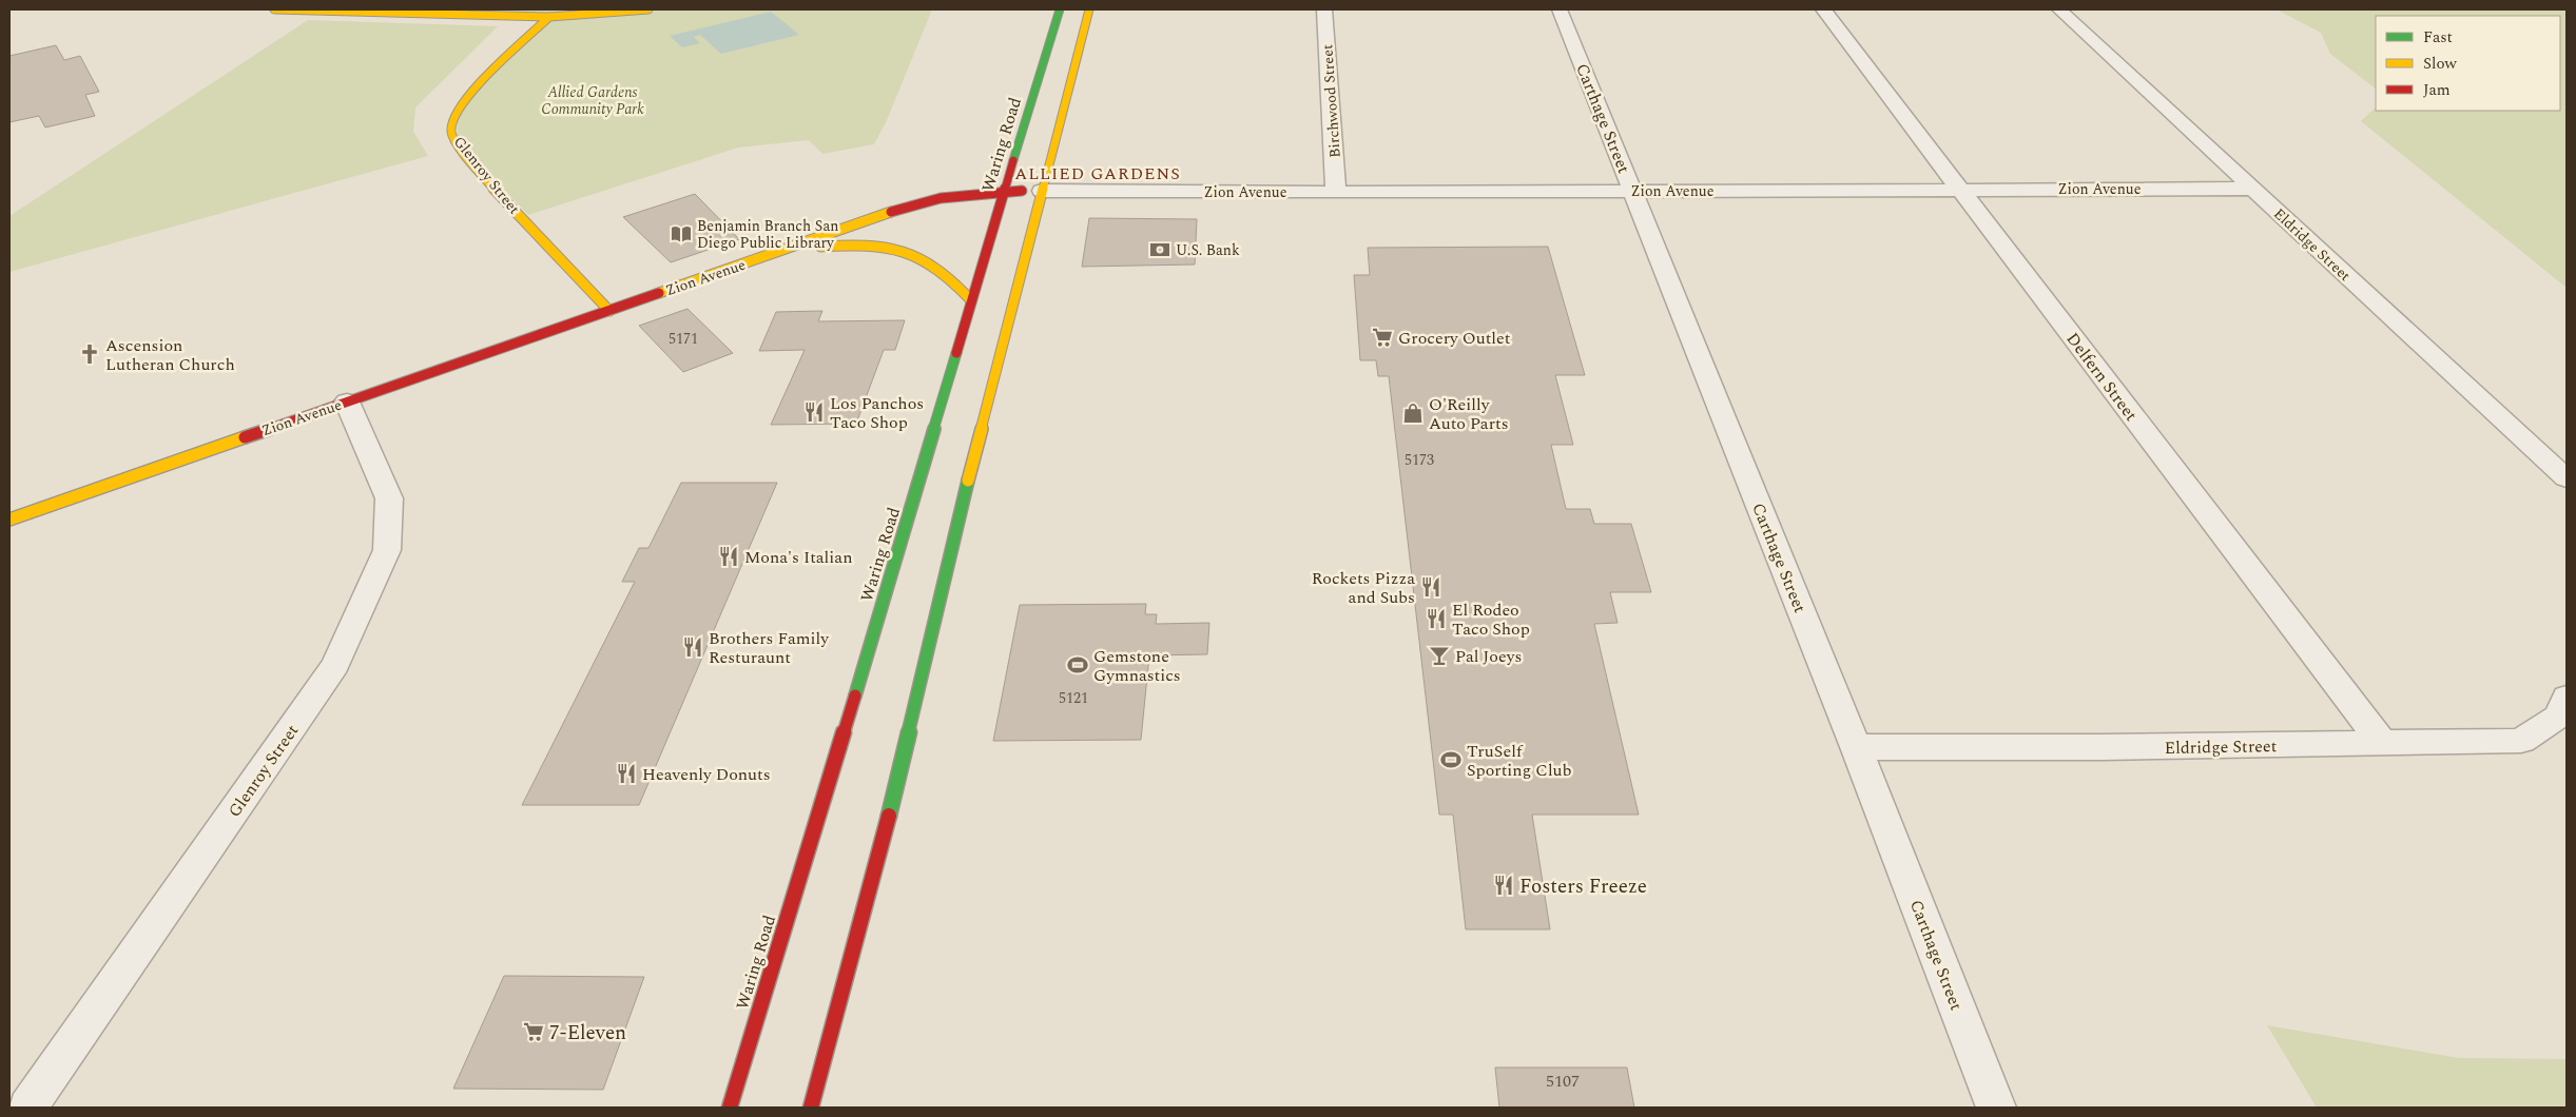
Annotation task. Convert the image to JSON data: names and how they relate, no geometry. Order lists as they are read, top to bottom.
{
  "streets": {
    "main road": ["Waring Road", "Glenroy Street", "Zion Avenue"],
    "street": [
      "Birchwood Street",
      "Carthage Street",
      "Eldridge Street",
      "Delfern Street"
    ]
  },
  "crossings": [
    ["Birchwood Street", "Zion Avenue"],
    ["Carthage Street", "Zion Avenue"],
    ["Carthage Street", "Eldridge Street"],
    ["Waring Road", "Zion Avenue"],
    ["Glenroy Street", "Zion Avenue"],
    ["Zion Avenue", "Eldridge Street"],
    ["Zion Avenue", "Delfern Street"],
    ["Eldridge Street", "Delfern Street"]
  ],
  "districts": ["ALLIED GARDENS"],
  "parks": ["Allied Gardens Community Park"],
  "places": {
    "library": ["Benjamin Branch San Diego Public Library"],
    "bank": ["U.S. Bank"],
    "supermarket": ["Grocery Outlet", "7-Eleven"],
    "church": ["Ascension Lutheran Church"],
    "restaurant": [
      "Los Panchos Taco Shop",
      "Mona's Italian",
      "Rockets Pizza and Subs",
      "El Rodeo Taco Shop",
      "Brothers Family Resturaunt",
      "Heavenly Donuts",
      "Fosters Freeze"
    ],
    "shop": ["O'Reilly Auto Parts"],
    "bar": ["Pal Joeys"],
    "sports": ["Gemstone Gymnastics", "TruSelf Sporting Club"]
  },
  "house_numbers": [
    "5171",
    "5173",
    "5121",
    "5107"
  ],
  "legend": ["Fast", "Slow", "Jam"]
}
